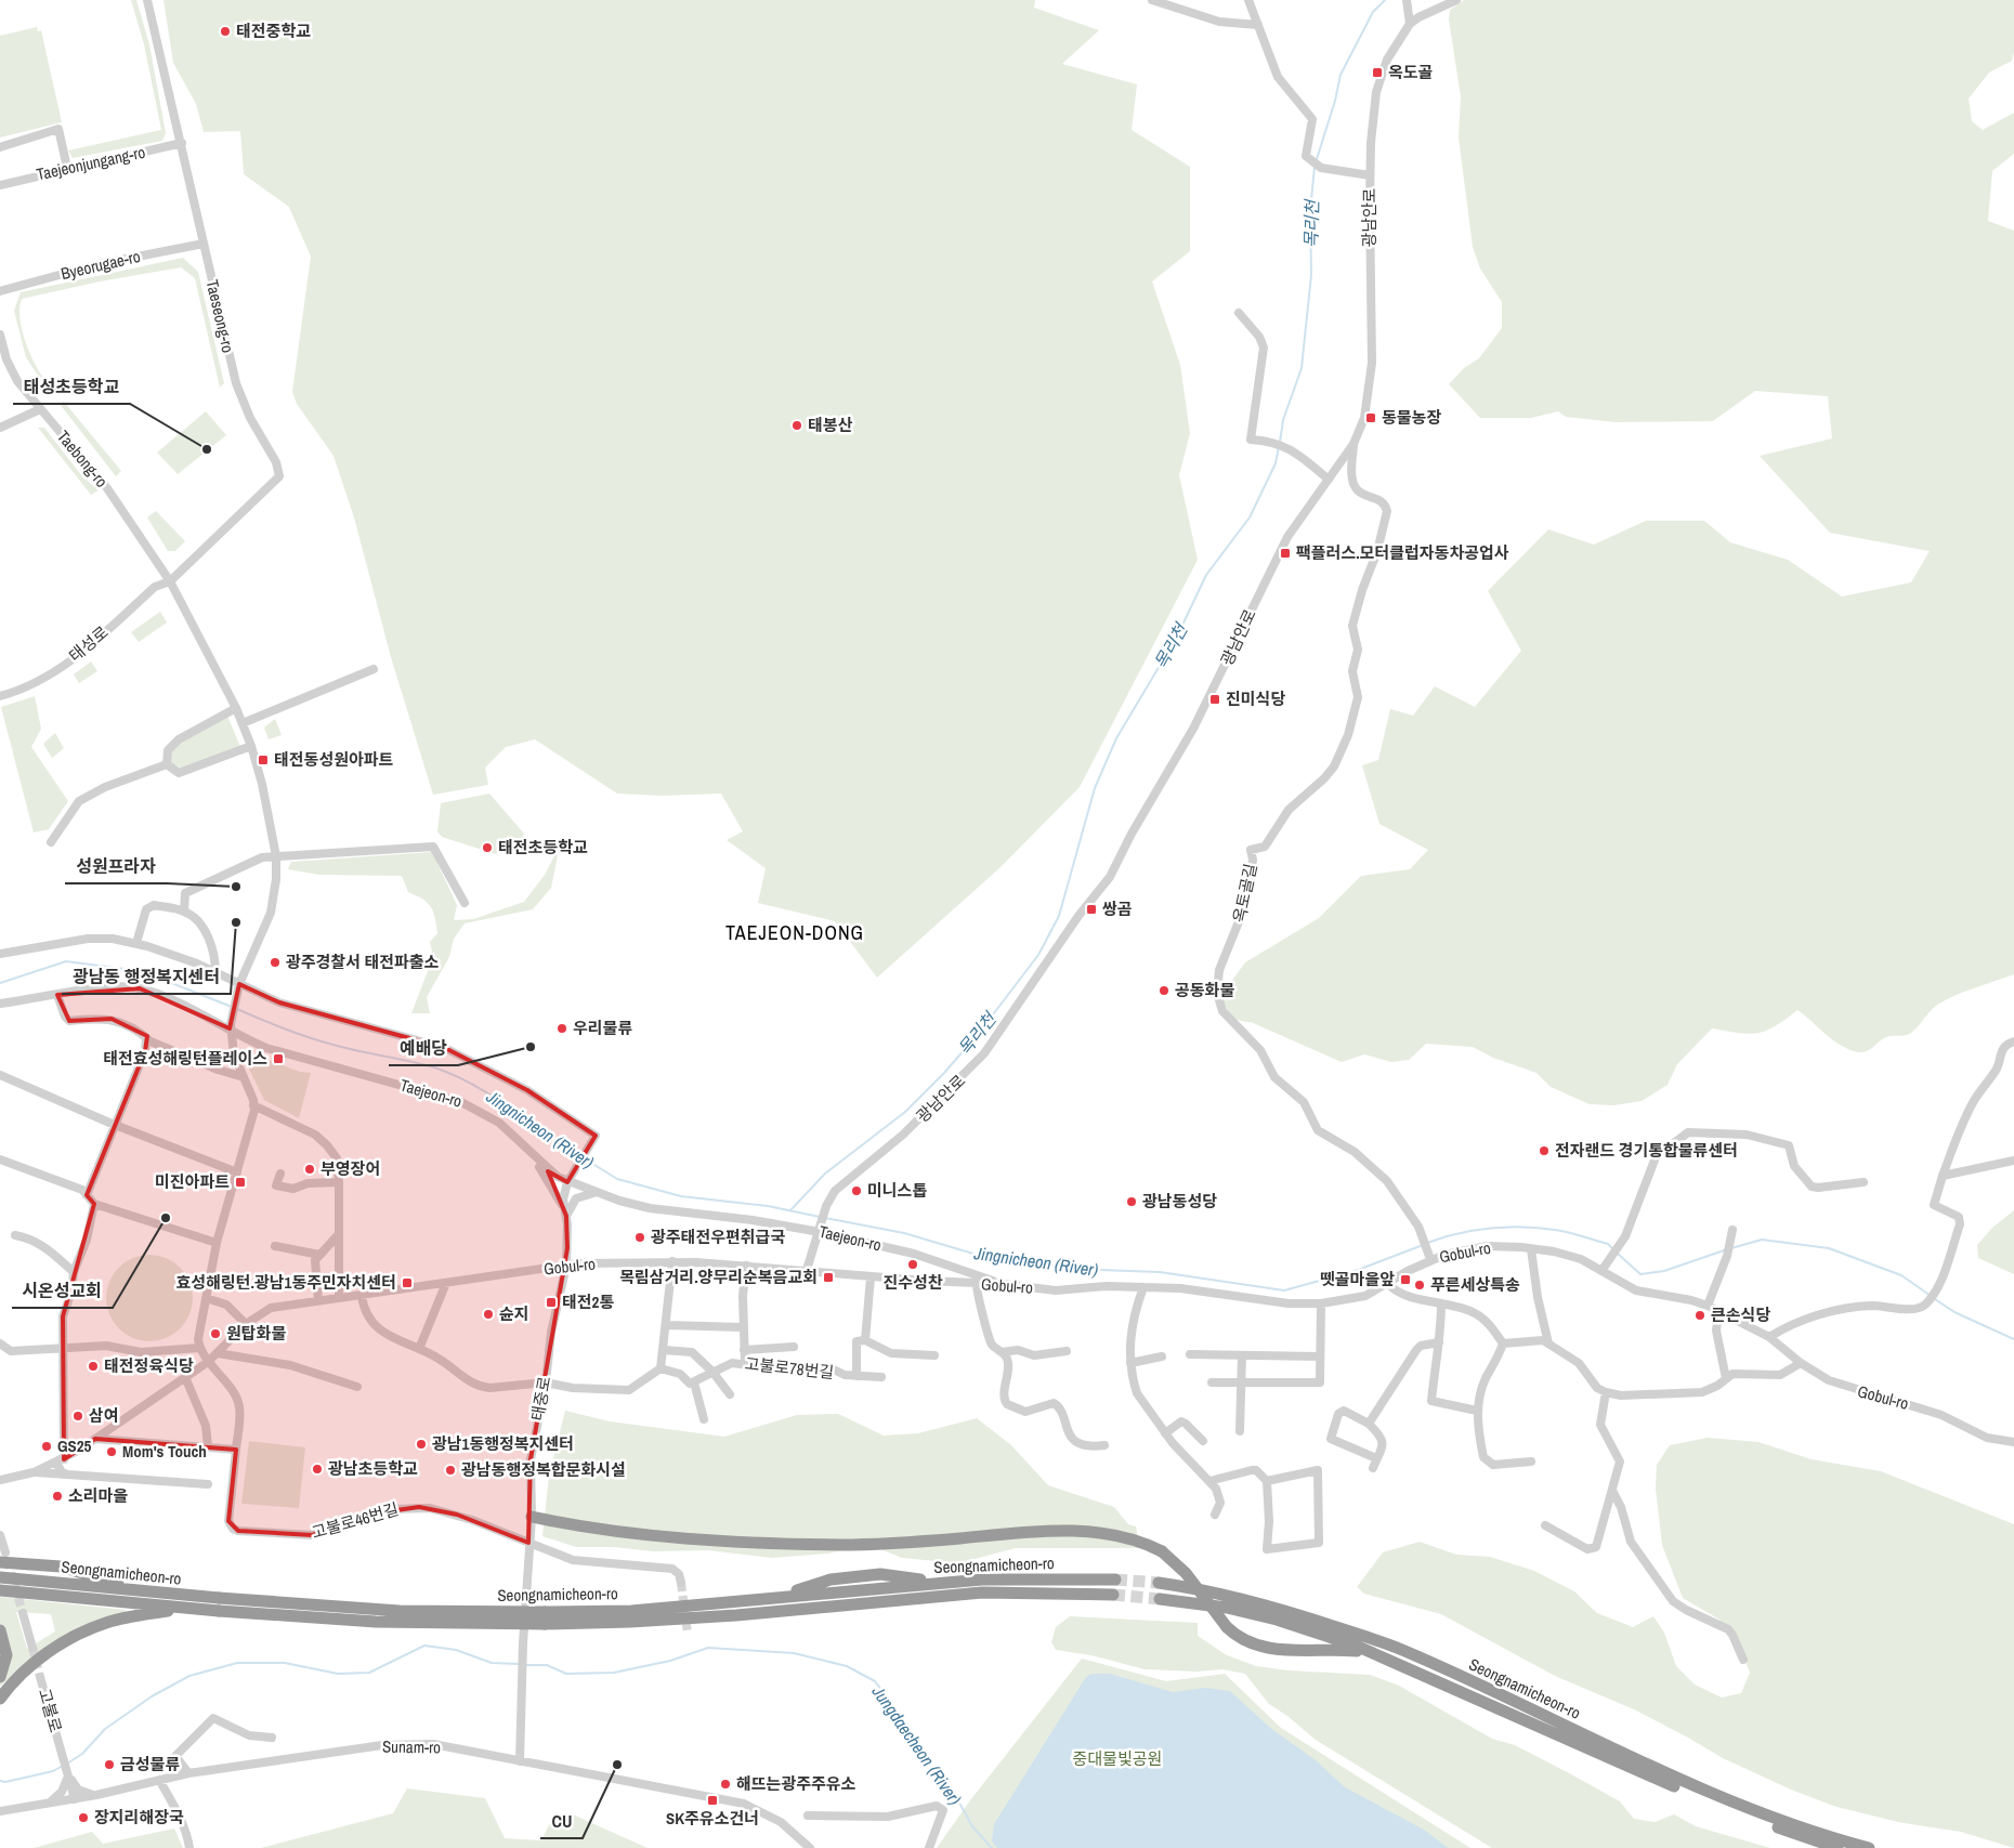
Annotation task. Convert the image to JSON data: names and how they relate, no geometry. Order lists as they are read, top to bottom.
{
  "streets": {
    "highway": ["Seongnamicheon-ro"],
    "street": [
      "Taejeonjungang-ro",
      "광남안로",
      "Byeorugae-ro",
      "Taeseong-ro",
      "Taebong-ro",
      "태성로",
      "옥토골길",
      "Taejeon-ro",
      "Gobul-ro",
      "고불로78번길",
      "태중로",
      "고불로46번길",
      "고불로",
      "Sunam-ro"
    ]
  },
  "crossings": [
    ["Taejeonjungang-ro", "Taeseong-ro"],
    ["광남안로", "옥토골길"],
    ["광남안로", "Taejeon-ro"],
    ["광남안로", "Gobul-ro"],
    ["Byeorugae-ro", "Taeseong-ro"],
    ["Taeseong-ro", "Taebong-ro"],
    ["Taeseong-ro", "태성로"],
    ["Taebong-ro", "태성로"],
    ["Taebong-ro", "Taejeon-ro"],
    ["옥토골길", "Gobul-ro"],
    ["Taejeon-ro", "Gobul-ro"],
    ["Taejeon-ro", "태중로"],
    ["Gobul-ro", "태중로"],
    ["태중로", "고불로46번길"],
    ["태중로", "Sunam-ro"]
  ],
  "districts": ["TAEJEON-DONG"],
  "water": ["목리천", "Jingnicheon (River)", "Jungdaecheon (River)"],
  "parks": ["중대물빛공원"],
  "places": {
    "other": [
      "태전중학교",
      "태봉산",
      "태성초등학교",
      "태전초등학교",
      "성원프라자",
      "광남동 행정복지센터",
      "광주경찰서 태전파출소",
      "공동화물",
      "우리물류",
      "예배당",
      "전자랜드 경기통합물류센터",
      "부영장어",
      "미니스톱",
      "광남동성당",
      "시온성교회",
      "광주태전우편취급국",
      "진수성찬",
      "푸른세상특송",
      "슌지",
      "큰손식당",
      "원탑화물",
      "태전정육식당",
      "삼여",
      "광남1동행정복지센터",
      "GS25",
      "Mom's Touch",
      "광남초등학교",
      "광남동행정복합문화시설",
      "소리마을",
      "금성물류",
      "CU",
      "해뜨는광주주유소",
      "장지리해장국"
    ],
    "transit": [
      "옥도골",
      "동물농장",
      "팩플러스.모터클럽자동차공업사",
      "진미식당",
      "태전동성원아파트",
      "쌍곰",
      "태전효성해링턴플레이스",
      "미진아파트",
      "목림삼거리.양무리순복음교회",
      "뗏골마을앞",
      "효성해링턴.광남1동주민자치센터",
      "태전2통",
      "SK주유소건너"
    ]
  }
}
